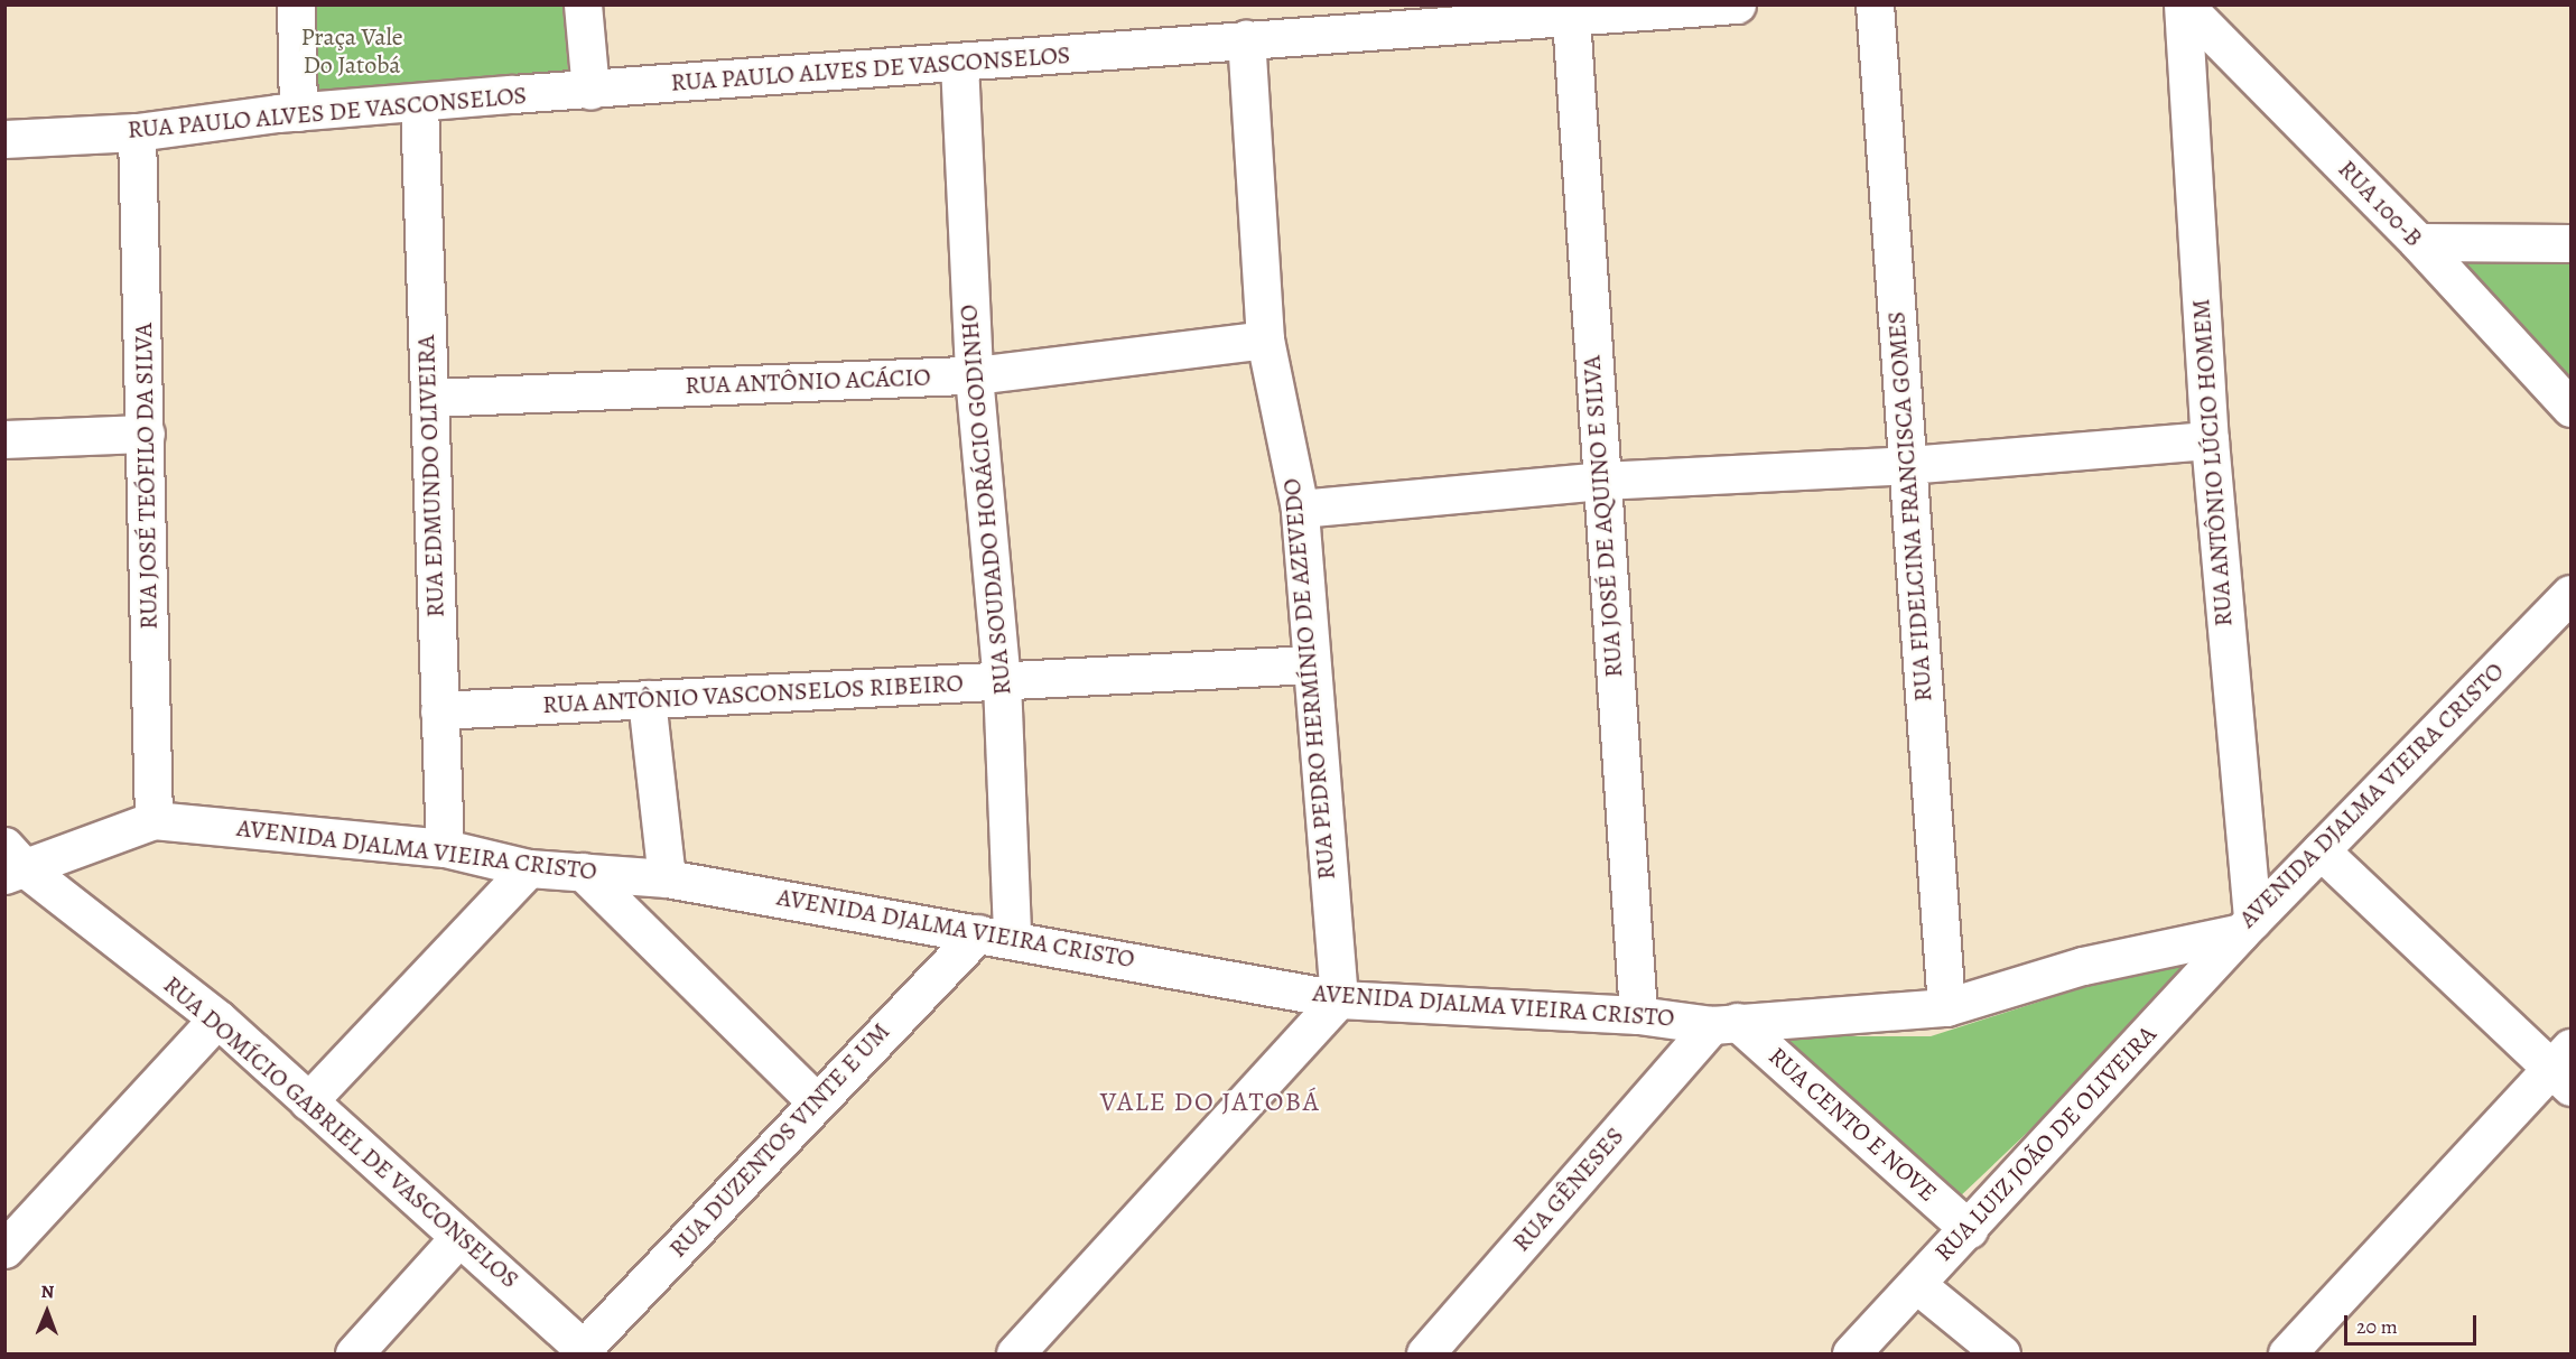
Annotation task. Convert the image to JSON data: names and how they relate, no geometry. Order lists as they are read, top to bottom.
{
  "streets": {
    "street": [
      "RUA PAULO ALVES DE VASCONSELOS",
      "RUA 100-B",
      "RUA ANTÔNIO ACÁCIO",
      "RUA ANTÔNIO LÚCIO HOMEM",
      "RUA JOSÉ TEÓFILO DA SILVA",
      "RUA EDMUNDO OLIVEIRA",
      "RUA SOUDADO HORÁCIO GODINHO",
      "RUA FIDELCINA FRANCISCA GOMES",
      "RUA JOSÉ DE AQUINO E SILVA",
      "RUA PEDRO HERMÍNIO DE AZEVEDO",
      "RUA ANTÔNIO VASCONSELOS RIBEIRO",
      "AVENIDA DJALMA VIEIRA CRISTO",
      "RUA CENTO E NOVE",
      "RUA DOMÍCIO GABRIEL DE VASCONSELOS",
      "RUA DUZENTOS VINTE E UM",
      "RUA LUIZ JOÃO DE OLIVEIRA",
      "RUA GÊNESES"
    ]
  },
  "crossings": [
    ["RUA PAULO ALVES DE VASCONSELOS", "RUA JOSÉ TEÓFILO DA SILVA"],
    ["RUA PAULO ALVES DE VASCONSELOS", "RUA EDMUNDO OLIVEIRA"],
    ["RUA PAULO ALVES DE VASCONSELOS", "RUA SOUDADO HORÁCIO GODINHO"],
    ["RUA PAULO ALVES DE VASCONSELOS", "RUA JOSÉ DE AQUINO E SILVA"],
    ["RUA PAULO ALVES DE VASCONSELOS", "RUA PEDRO HERMÍNIO DE AZEVEDO"],
    ["RUA 100-B", "RUA ANTÔNIO LÚCIO HOMEM"],
    ["RUA ANTÔNIO ACÁCIO", "RUA EDMUNDO OLIVEIRA"],
    ["RUA ANTÔNIO ACÁCIO", "RUA SOUDADO HORÁCIO GODINHO"],
    ["RUA ANTÔNIO ACÁCIO", "RUA PEDRO HERMÍNIO DE AZEVEDO"],
    ["RUA ANTÔNIO LÚCIO HOMEM", "AVENIDA DJALMA VIEIRA CRISTO"],
    ["RUA ANTÔNIO LÚCIO HOMEM", "RUA LUIZ JOÃO DE OLIVEIRA"],
    ["RUA JOSÉ TEÓFILO DA SILVA", "AVENIDA DJALMA VIEIRA CRISTO"],
    ["RUA EDMUNDO OLIVEIRA", "RUA ANTÔNIO VASCONSELOS RIBEIRO"],
    ["RUA EDMUNDO OLIVEIRA", "AVENIDA DJALMA VIEIRA CRISTO"],
    ["RUA SOUDADO HORÁCIO GODINHO", "RUA ANTÔNIO VASCONSELOS RIBEIRO"],
    ["RUA SOUDADO HORÁCIO GODINHO", "AVENIDA DJALMA VIEIRA CRISTO"],
    ["RUA SOUDADO HORÁCIO GODINHO", "RUA DUZENTOS VINTE E UM"],
    ["RUA FIDELCINA FRANCISCA GOMES", "AVENIDA DJALMA VIEIRA CRISTO"],
    ["RUA JOSÉ DE AQUINO E SILVA", "AVENIDA DJALMA VIEIRA CRISTO"],
    ["RUA PEDRO HERMÍNIO DE AZEVEDO", "RUA ANTÔNIO VASCONSELOS RIBEIRO"],
    ["RUA PEDRO HERMÍNIO DE AZEVEDO", "AVENIDA DJALMA VIEIRA CRISTO"],
    ["AVENIDA DJALMA VIEIRA CRISTO", "RUA CENTO E NOVE"],
    ["AVENIDA DJALMA VIEIRA CRISTO", "RUA DOMÍCIO GABRIEL DE VASCONSELOS"],
    ["AVENIDA DJALMA VIEIRA CRISTO", "RUA DUZENTOS VINTE E UM"],
    ["AVENIDA DJALMA VIEIRA CRISTO", "RUA LUIZ JOÃO DE OLIVEIRA"],
    ["AVENIDA DJALMA VIEIRA CRISTO", "RUA GÊNESES"],
    ["RUA CENTO E NOVE", "RUA LUIZ JOÃO DE OLIVEIRA"],
    ["RUA CENTO E NOVE", "RUA GÊNESES"],
    ["RUA DOMÍCIO GABRIEL DE VASCONSELOS", "RUA DUZENTOS VINTE E UM"]
  ],
  "districts": ["VALE DO JATOBÁ"],
  "parks": ["Praça Vale Do Jatobá"],
  "scale_bar": "20 m",
  "north": "top"
}
